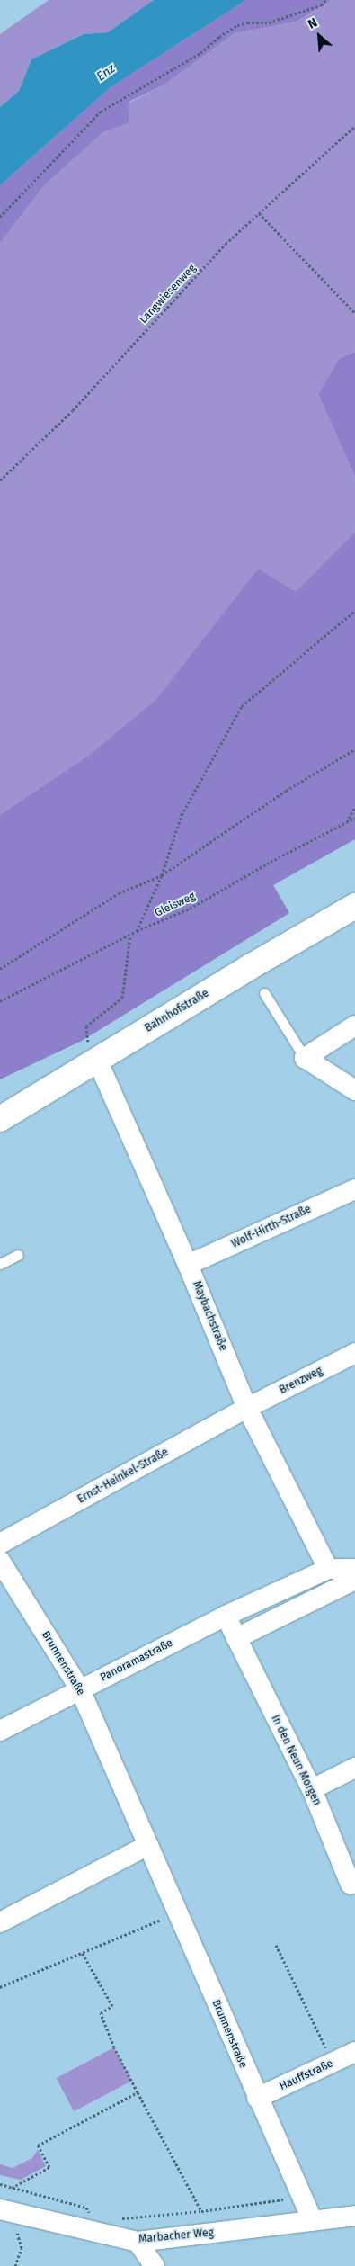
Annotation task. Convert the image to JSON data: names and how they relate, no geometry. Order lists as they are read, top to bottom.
{
  "streets": {
    "street": [
      "Bahnhofstraße",
      "Wolf-Hirth-Straße",
      "Maybachstraße",
      "Brenzweg",
      "Ernst-Heinkel-Straße",
      "Panoramastraße",
      "Brunnenstraße",
      "In den Neun Morgen",
      "Hauffstraße",
      "Marbacher Weg"
    ],
    "path": ["Langwiesenweg", "Gleisweg"]
  },
  "crossings": [
    ["Bahnhofstraße", "Maybachstraße"],
    ["Wolf-Hirth-Straße", "Maybachstraße"],
    ["Maybachstraße", "Brenzweg"],
    ["Maybachstraße", "Ernst-Heinkel-Straße"],
    ["Maybachstraße", "Panoramastraße"],
    ["Brenzweg", "Ernst-Heinkel-Straße"],
    ["Panoramastraße", "Brunnenstraße"],
    ["Brunnenstraße", "Hauffstraße"],
    ["Brunnenstraße", "Marbacher Weg"]
  ],
  "water": ["Enz"],
  "north": "top left"
}
